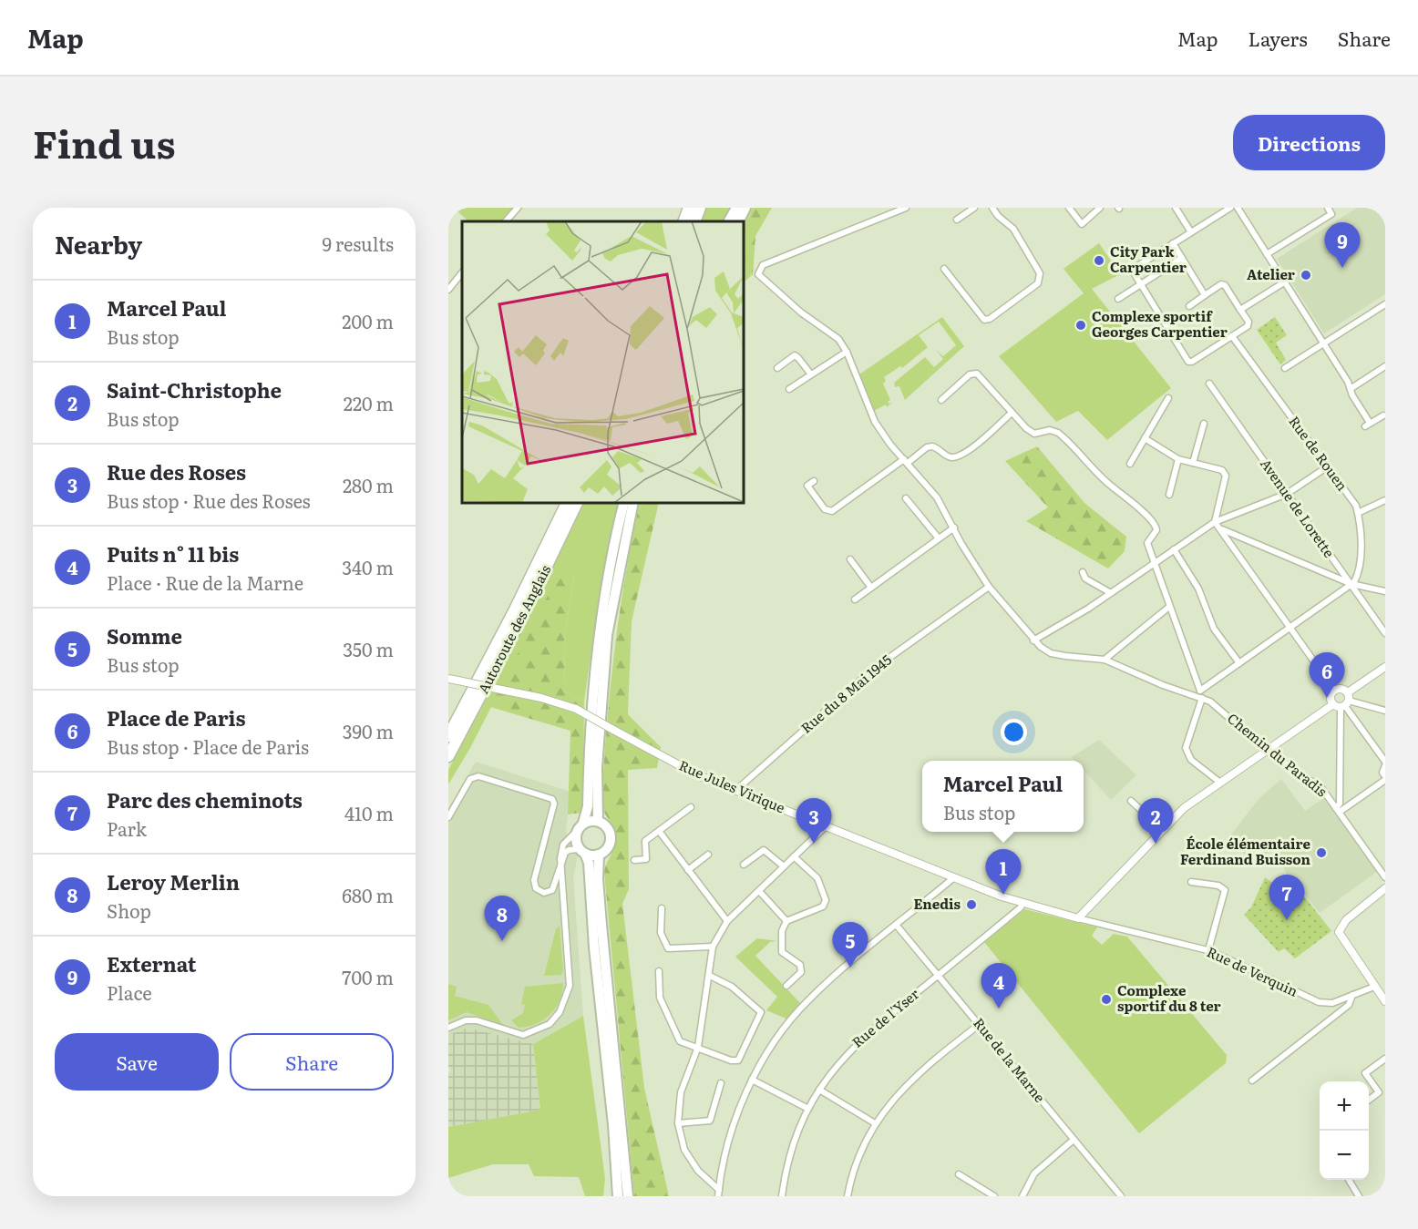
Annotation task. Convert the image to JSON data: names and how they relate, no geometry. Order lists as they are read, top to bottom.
{
  "streets": {
    "highway": ["Autoroute des Anglais"],
    "street": [
      "Rue de Rouen",
      "Avenue de Lorette",
      "Rue du 8 Mai 1945",
      "Chemin du Paradis",
      "Rue Jules Virique",
      "Rue de Verquin",
      "Rue de l'Yser",
      "Rue de la Marne"
    ]
  },
  "crossings": [
    ["Rue de Rouen", "Avenue de Lorette"],
    ["Rue du 8 Mai 1945", "Chemin du Paradis"],
    ["Rue du 8 Mai 1945", "Rue Jules Virique"],
    ["Rue Jules Virique", "Rue de Verquin"],
    ["Rue Jules Virique", "Rue de l'Yser"],
    ["Rue de l'Yser", "Rue de la Marne"]
  ],
  "places": [
    "City Park Carpentier",
    "Atelier",
    "Complexe sportif Georges Carpentier",
    "École élémentaire Ferdinand Buisson",
    "Enedis",
    "Complexe sportif du 8 ter"
  ],
  "page": {
    "header": "Map",
    "nav": ["Map", "Layers", "Share"],
    "title": "Find us",
    "buttons": [
      "Directions",
      ["Save", "Share"]
    ],
    "heading": ["Nearby", "9 results"],
    "pins": [
      "9",
      "6",
      "2",
      "3",
      "1",
      "7",
      "8",
      "5",
      "4"
    ],
    "list": [
      {
        "mark": "1",
        "name": "Marcel Paul",
        "note": "Bus stop",
        "value": "200 m"
      },
      {
        "mark": "2",
        "name": "Saint-Christophe",
        "note": "Bus stop",
        "value": "220 m"
      },
      {
        "mark": "3",
        "name": "Rue des Roses",
        "note": "Bus stop · Rue des Roses",
        "value": "280 m"
      },
      {
        "mark": "4",
        "name": "Puits n° 11 bis",
        "note": "Place · Rue de la Marne",
        "value": "340 m"
      },
      {
        "mark": "5",
        "name": "Somme",
        "note": "Bus stop",
        "value": "350 m"
      },
      {
        "mark": "6",
        "name": "Place de Paris",
        "note": "Bus stop · Place de Paris",
        "value": "390 m"
      },
      {
        "mark": "7",
        "name": "Parc des cheminots",
        "note": "Park",
        "value": "410 m"
      },
      {
        "mark": "8",
        "name": "Leroy Merlin",
        "note": "Shop",
        "value": "680 m"
      },
      {
        "mark": "9",
        "name": "Externat",
        "note": "Place",
        "value": "700 m"
      }
    ],
    "popup": ["Marcel Paul", "Bus stop"],
    "map_buttons": ["+", "−"]
  }
}
